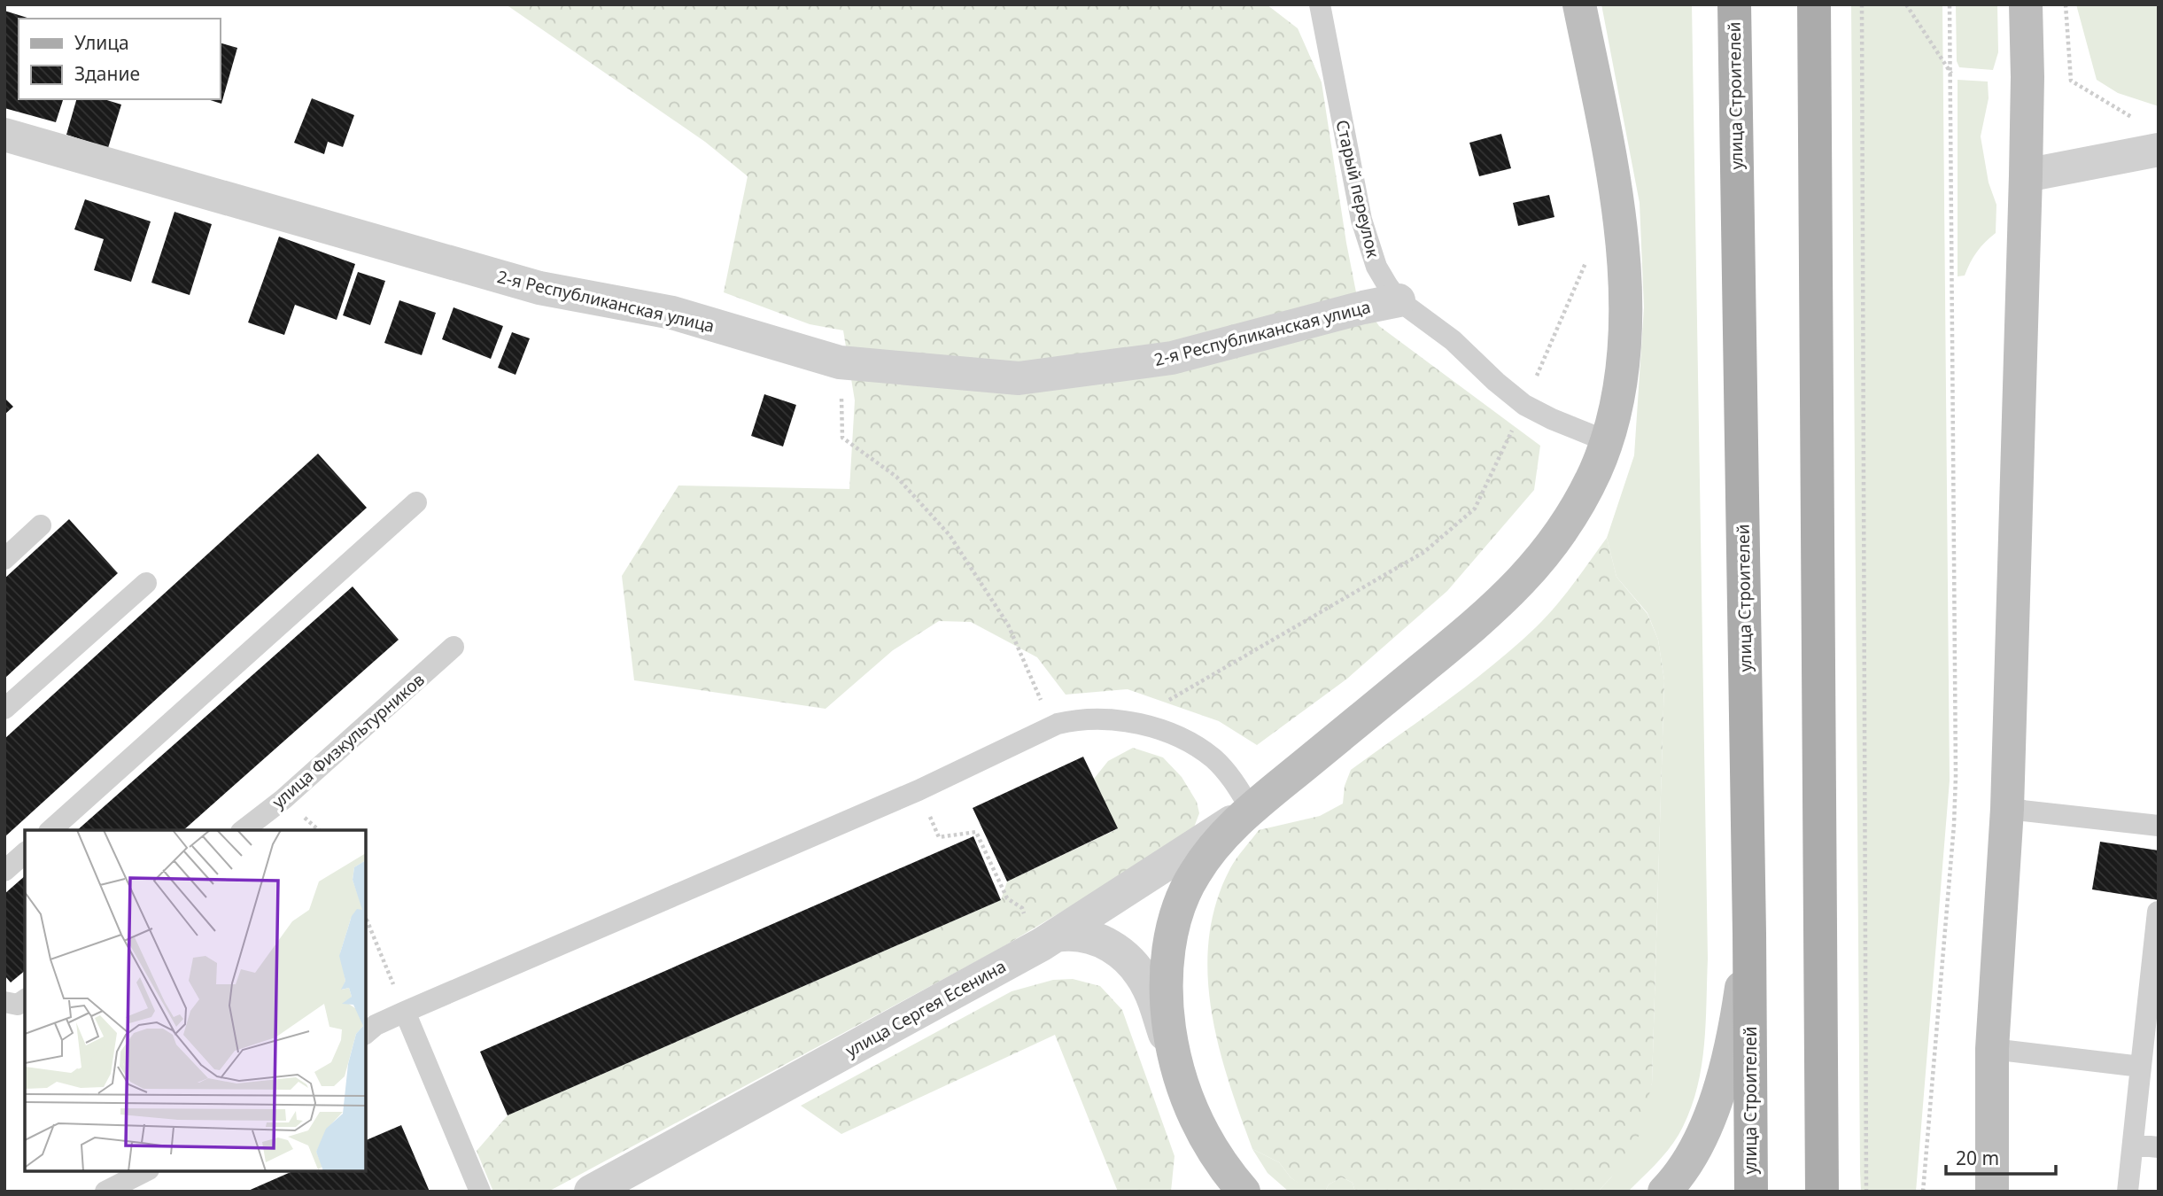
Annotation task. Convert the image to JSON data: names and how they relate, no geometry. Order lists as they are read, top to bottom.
{
  "streets": {
    "main road": ["улица Строителей"],
    "street": ["2-я Республиканская улица", "улица Сергея Есенина"],
    "lane": ["Старый переулок", "улица Физкультурников"]
  },
  "crossings": [
    ["Старый переулок", "2-я Республиканская улица"]
  ],
  "legend": ["Улица", "Здание"],
  "scale_bar": "20 m"
}
